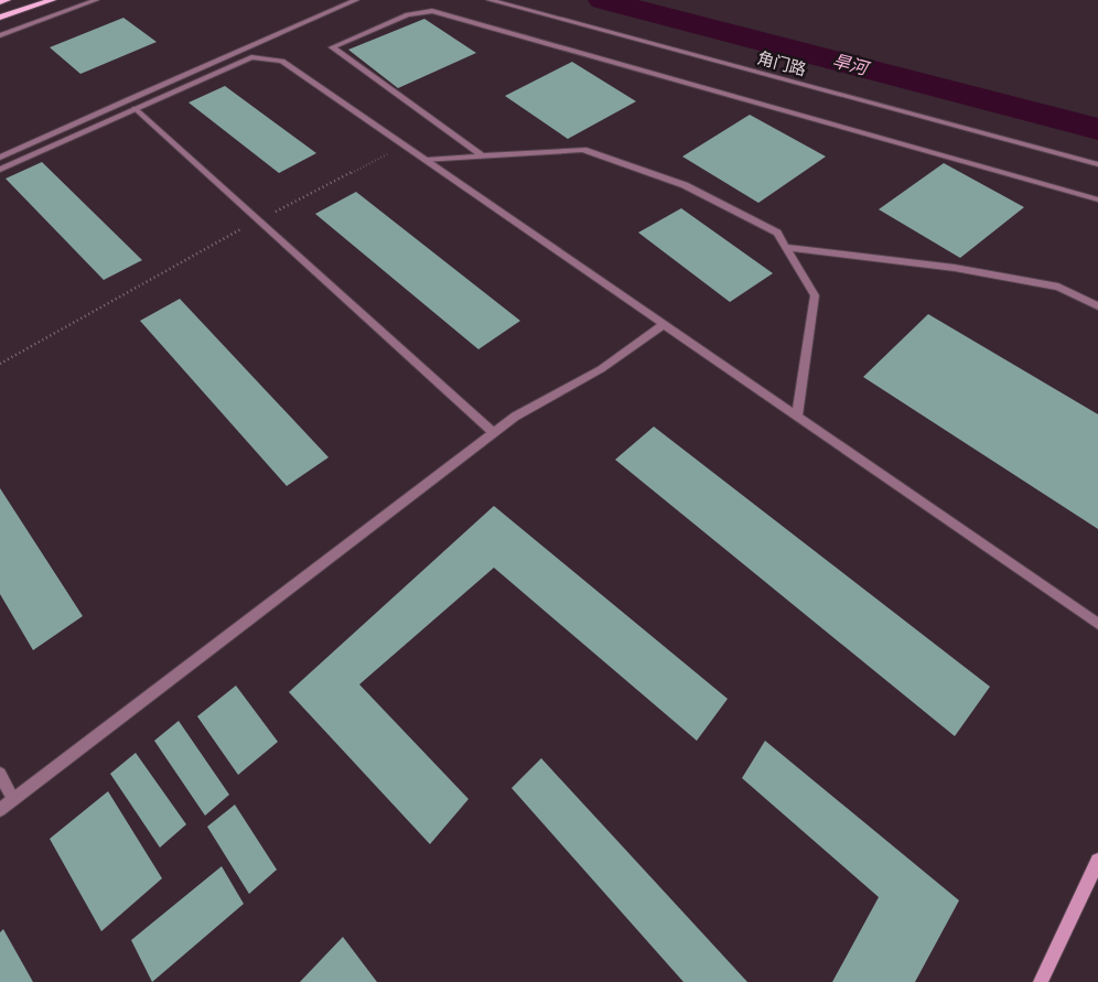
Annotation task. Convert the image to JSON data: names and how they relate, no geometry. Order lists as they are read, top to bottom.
{
  "streets": {
    "street": ["角门路"]
  },
  "water": ["旱河"]
}
